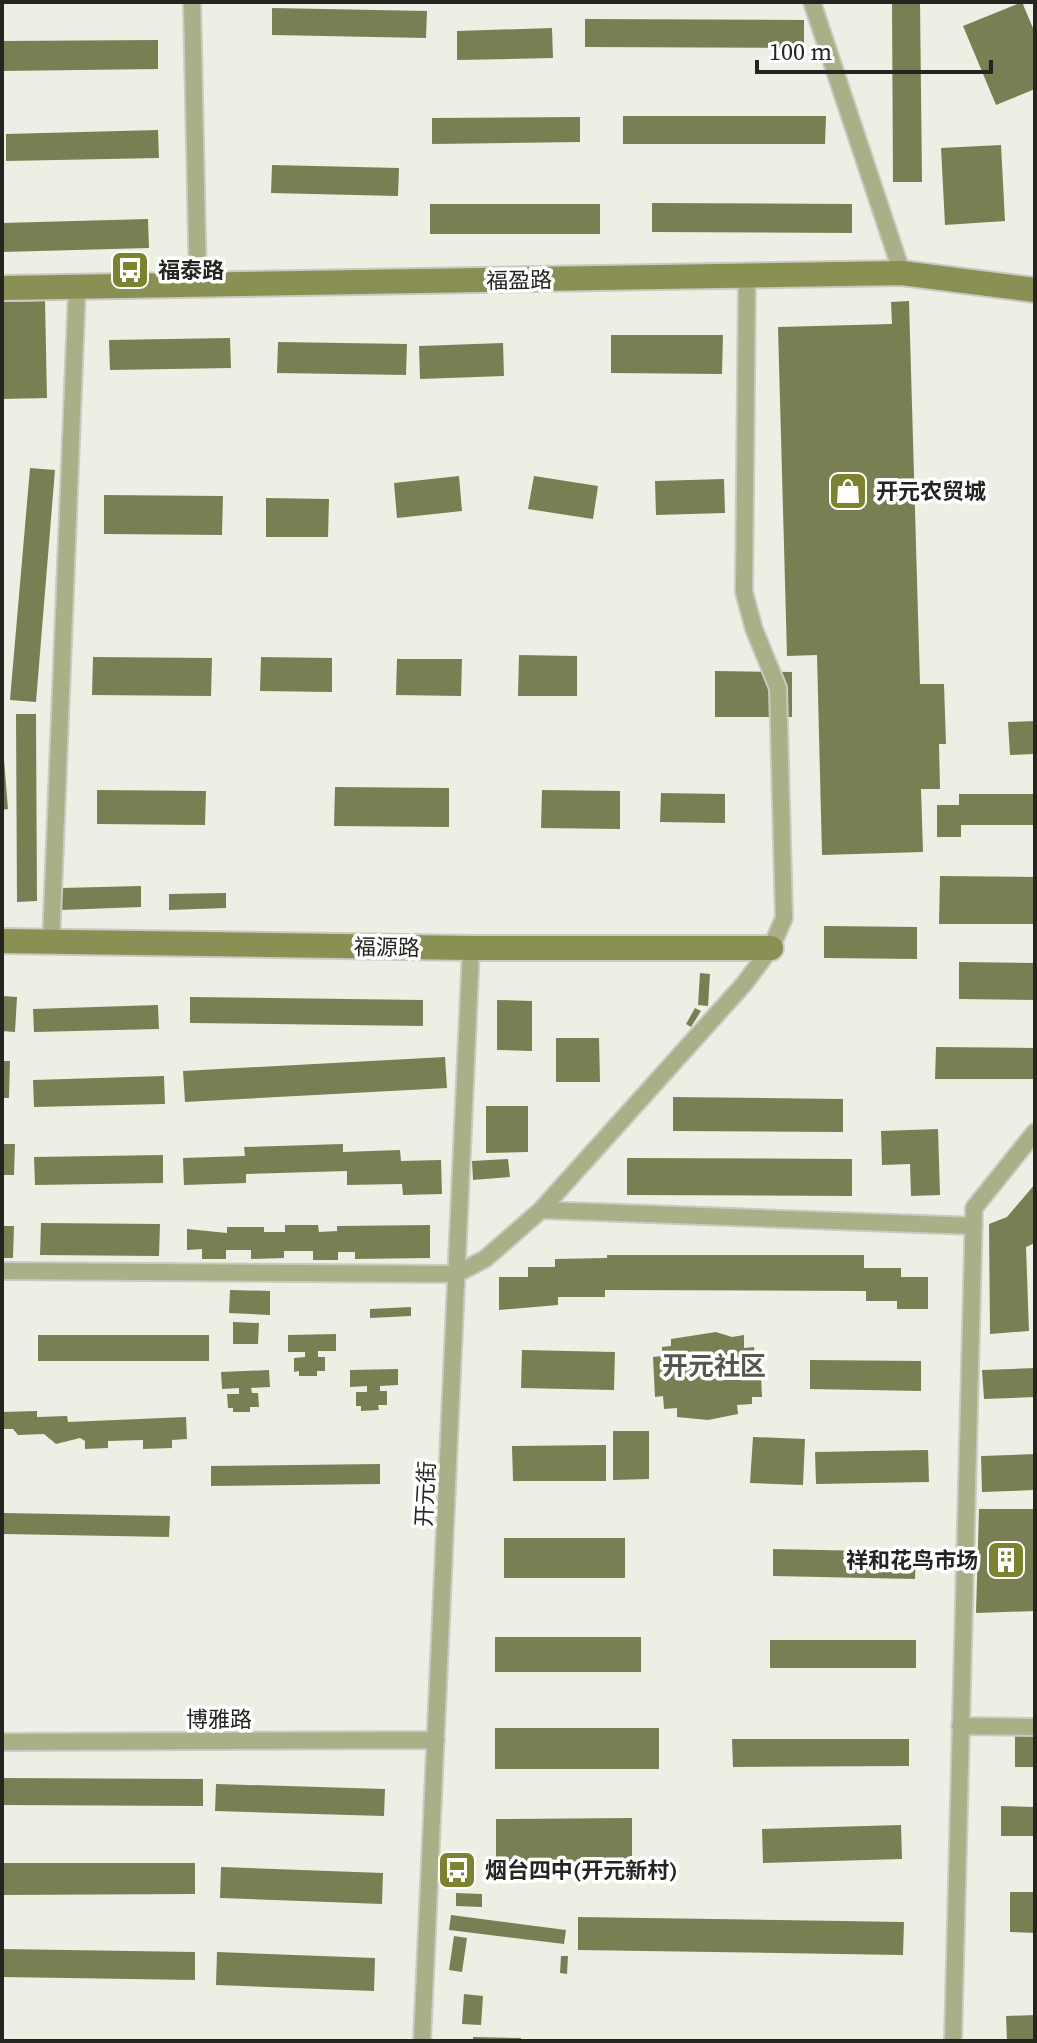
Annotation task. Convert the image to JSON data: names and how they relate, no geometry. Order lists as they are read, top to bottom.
{
  "streets": {
    "street": [
      "福盈路",
      "福源路",
      "开元街",
      "博雅路"
    ]
  },
  "crossings": [
    ["福源路", "开元街"],
    ["开元街", "博雅路"]
  ],
  "districts": ["开元社区"],
  "places": {
    "bus stop": ["福泰路", "烟台四中(开元新村)"],
    "shop": ["开元农贸城"],
    "building": ["祥和花鸟市场"]
  },
  "scale_bar": "100 m"
}
